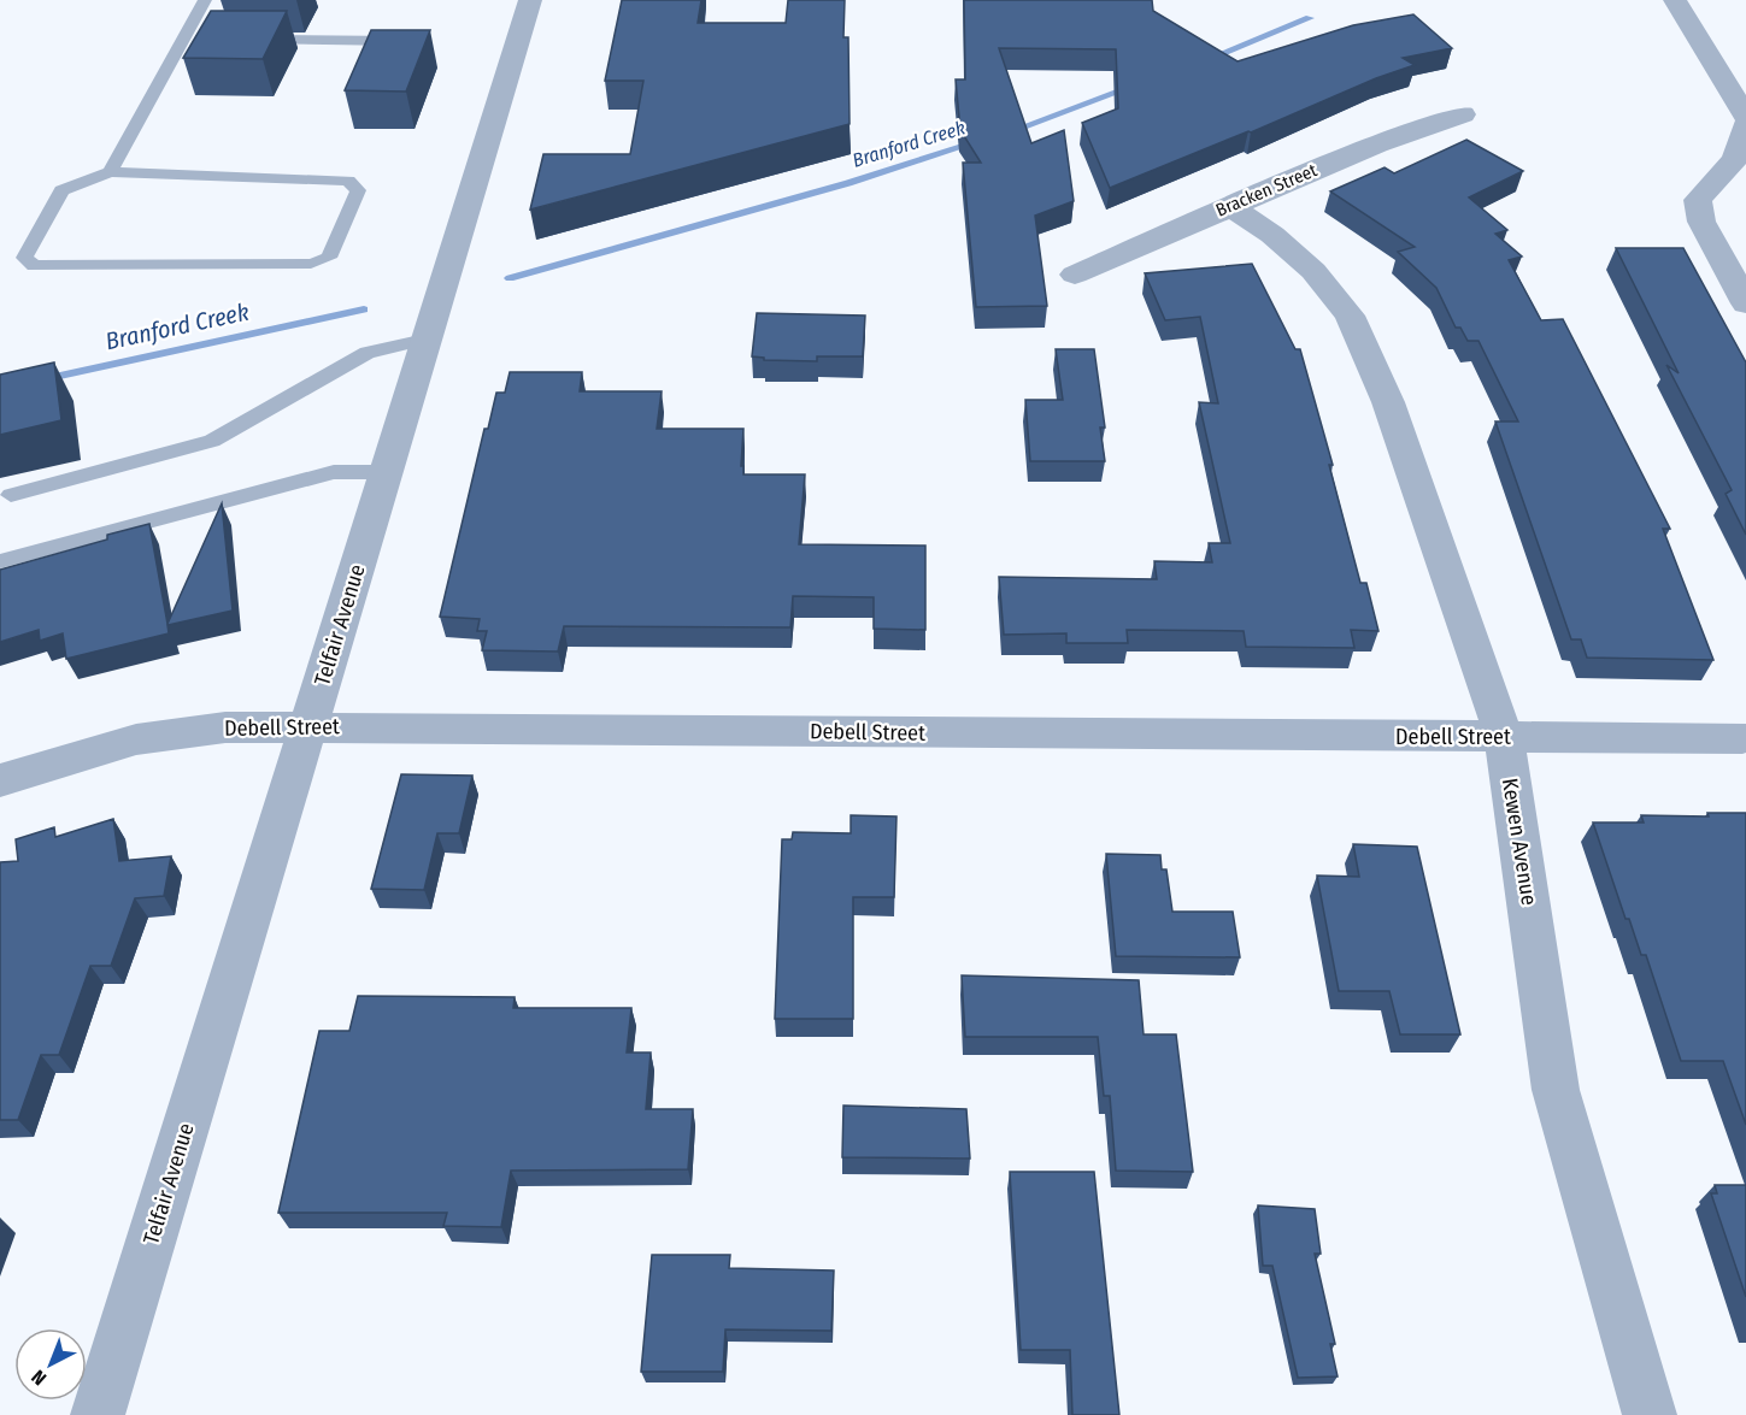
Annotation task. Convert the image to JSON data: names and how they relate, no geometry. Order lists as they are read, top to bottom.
{
  "streets": {
    "street": [
      "Bracken Street",
      "Telfair Avenue",
      "Debell Street",
      "Kewen Avenue"
    ]
  },
  "crossings": [
    ["Bracken Street", "Kewen Avenue"],
    ["Telfair Avenue", "Debell Street"],
    ["Debell Street", "Kewen Avenue"]
  ],
  "water": ["Branford Creek"],
  "north": "bottom left"
}
